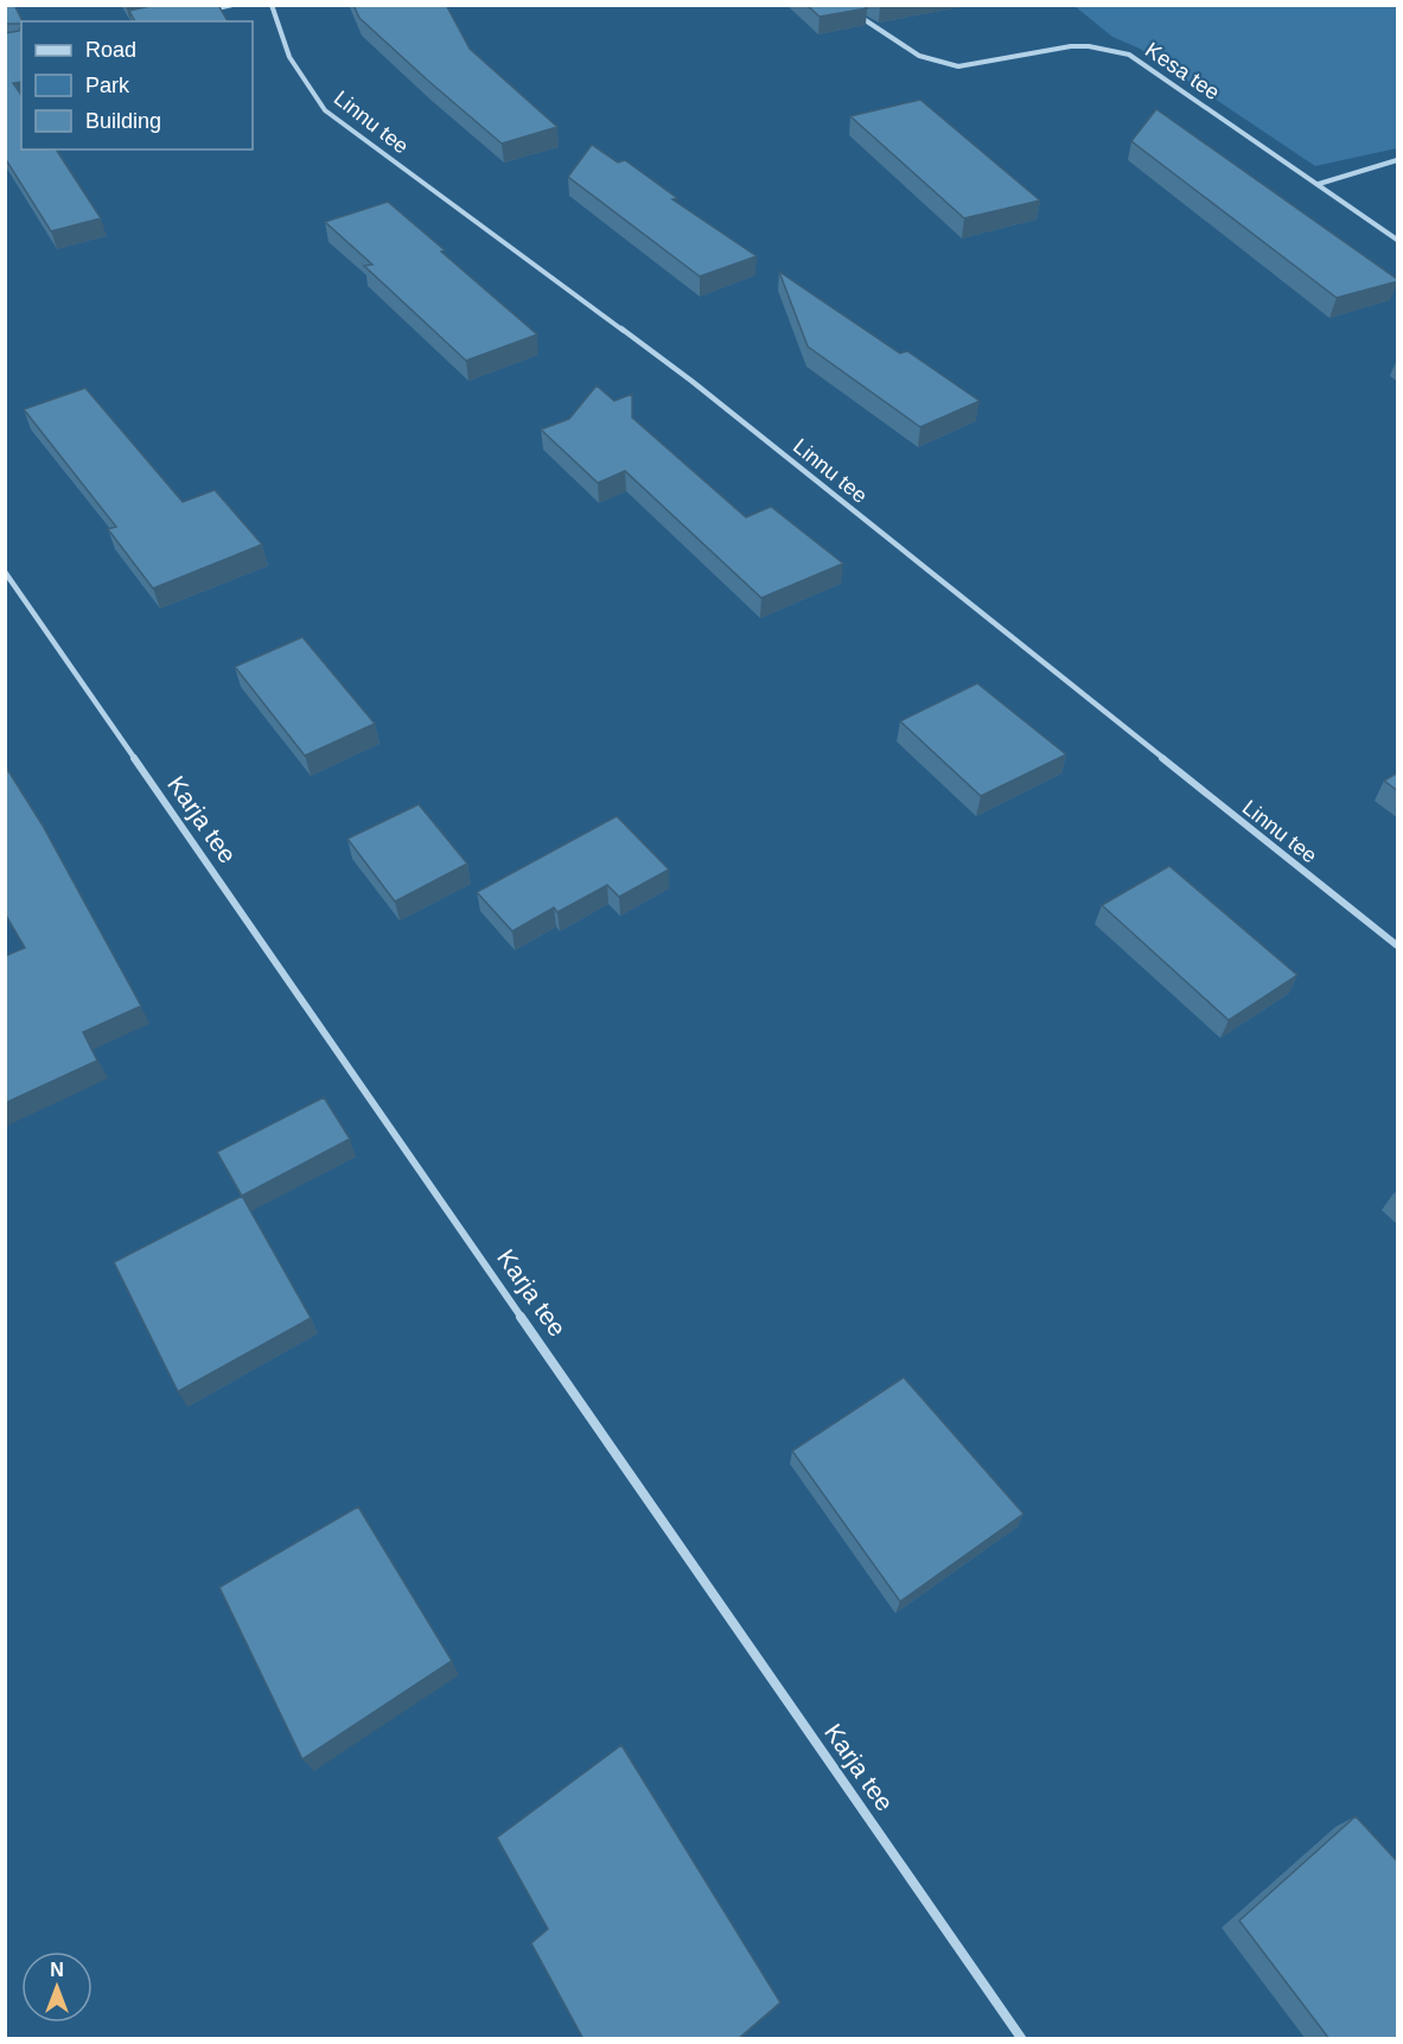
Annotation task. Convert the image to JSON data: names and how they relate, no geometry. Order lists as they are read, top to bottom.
{
  "streets": {
    "street": ["Kesa tee", "Linnu tee", "Karja tee"]
  },
  "legend": ["Road", "Park", "Building"],
  "north": "top"
}
